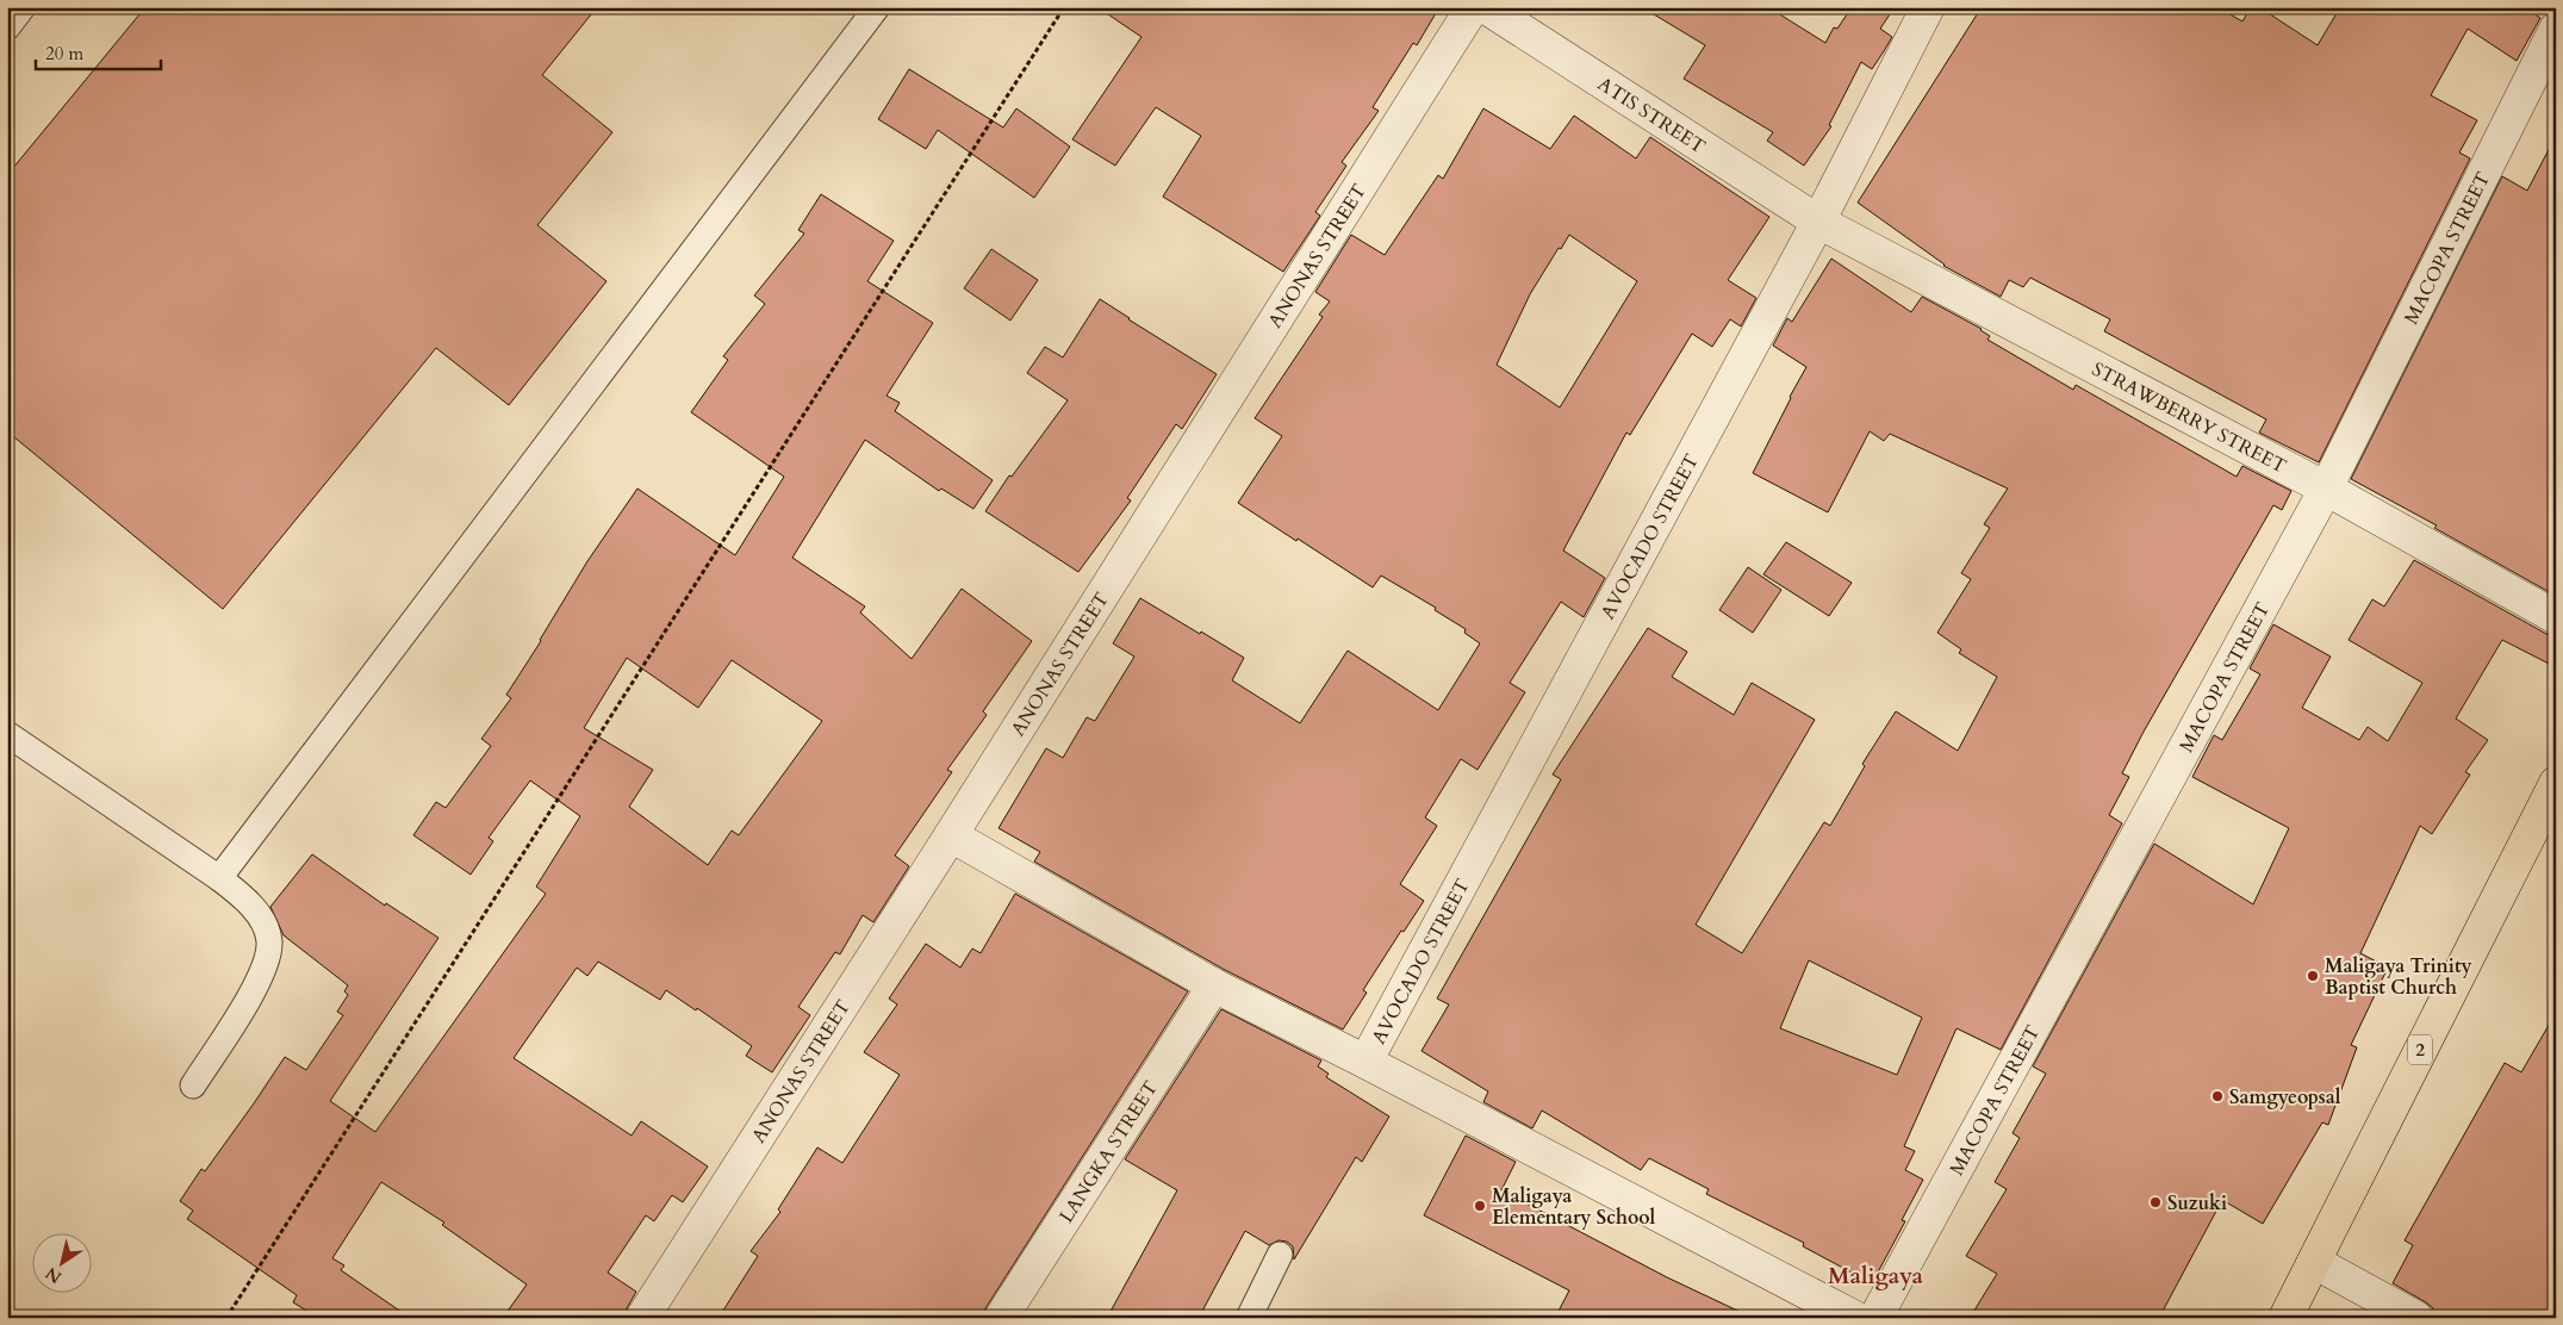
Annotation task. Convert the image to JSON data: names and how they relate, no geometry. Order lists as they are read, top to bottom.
{
  "streets": {
    "highway": ["2"],
    "street": [
      "ATIS STREET",
      "MACOPA STREET",
      "ANONAS STREET",
      "STRAWBERRY STREET",
      "AVOCADO STREET",
      "LANGKA STREET"
    ]
  },
  "crossings": [
    ["ATIS STREET", "STRAWBERRY STREET"],
    ["ATIS STREET", "AVOCADO STREET"],
    ["MACOPA STREET", "STRAWBERRY STREET"],
    ["STRAWBERRY STREET", "AVOCADO STREET"]
  ],
  "districts": ["Maligaya"],
  "places": [
    "Maligaya Trinity Baptist Church",
    "Samgyeopsal",
    "Suzuki",
    "Maligaya Elementary School"
  ],
  "scale_bar": "20 m",
  "north": "bottom left"
}
